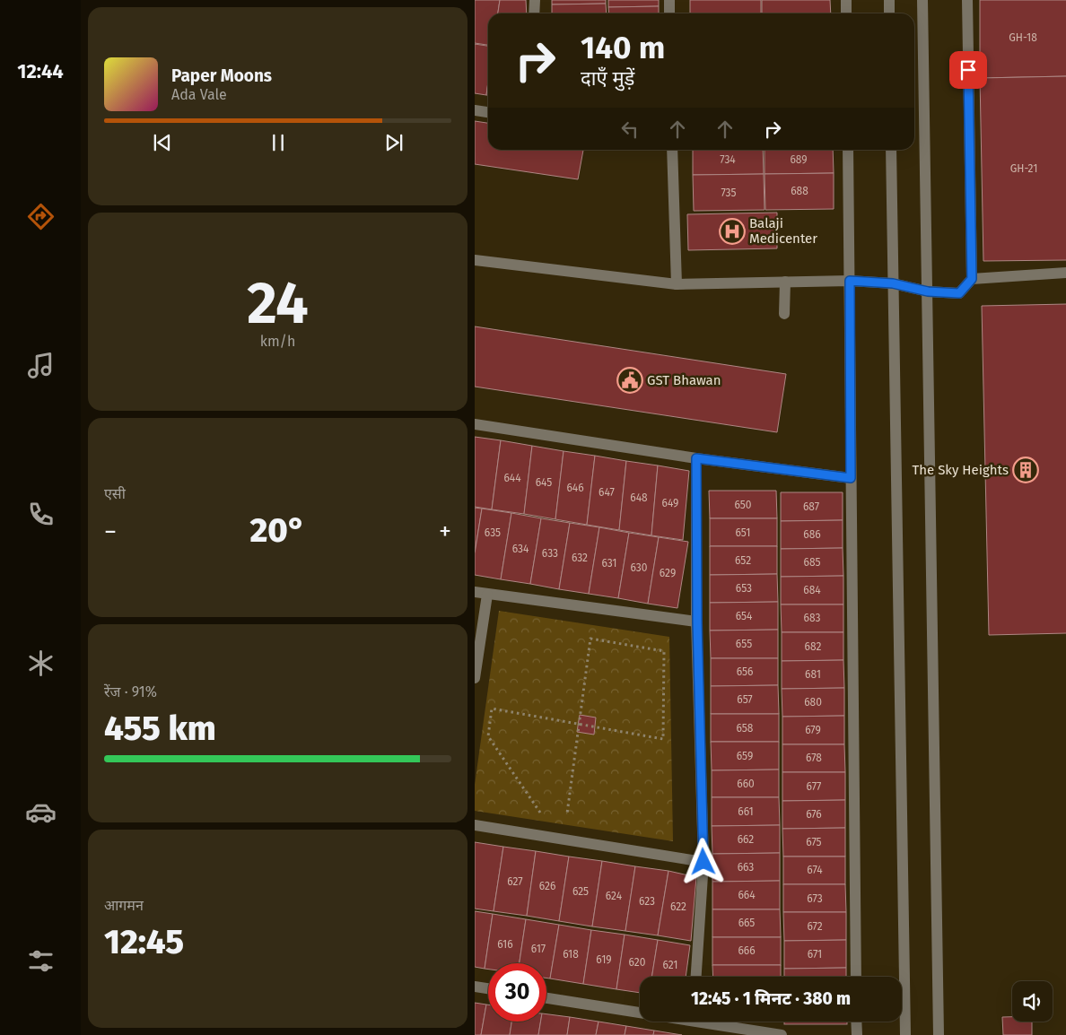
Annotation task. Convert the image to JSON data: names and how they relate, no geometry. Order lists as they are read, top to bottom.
{
  "places": {
    "hospital": ["Balaji Medicenter"],
    "public building": ["GST Bhawan"],
    "building": ["The Sky Heights"]
  },
  "house_numbers": [
    "GH-18",
    "734",
    "689",
    "GH-21",
    "688",
    "735",
    "644",
    "645",
    "646",
    "647",
    "648",
    "649",
    "650",
    "687",
    "635",
    "651",
    "686",
    "634",
    "633",
    "632",
    "652",
    "685",
    "631",
    "630",
    "629",
    "653",
    "684",
    "654",
    "683",
    "655",
    "682",
    "656",
    "681",
    "657",
    "680",
    "658",
    "679",
    "659",
    "678",
    "660",
    "677",
    "661",
    "676",
    "662",
    "675",
    "663",
    "674",
    "627",
    "626",
    "625",
    "664",
    "624",
    "673",
    "623",
    "622",
    "665",
    "672",
    "616",
    "617",
    "666",
    "618",
    "671",
    "619",
    "620",
    "621"
  ],
  "page": {
    "tabs": "12:44",
    "turn": ["140 m", "दाएँ मुड़ें"],
    "song": ["Paper Moons", "Ada Vale"],
    "tile": [
      ["24", "km/h"],
      "एसी",
      ["रेंज · 91%", "455 km"],
      ["आगमन", "12:45"]
    ],
    "heat": ["−", "20°", "+"],
    "limit": "30",
    "trip": "12:45 · 1 मिनट · 380 m"
  }
}
